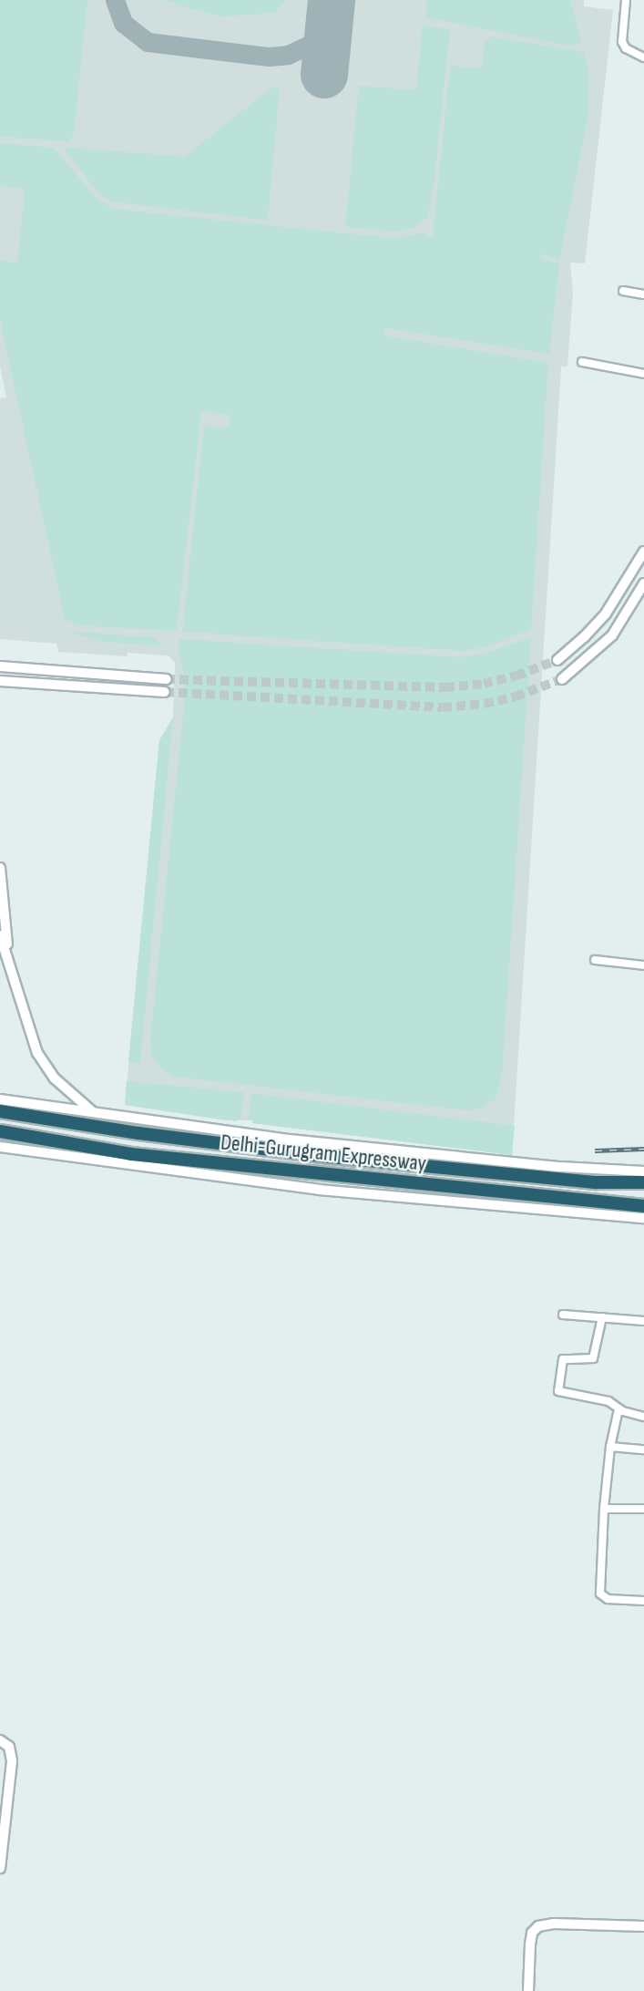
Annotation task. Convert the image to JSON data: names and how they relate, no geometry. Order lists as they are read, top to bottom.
{
  "streets": {
    "highway": ["Delhi-Gurugram Expressway"]
  }
}
